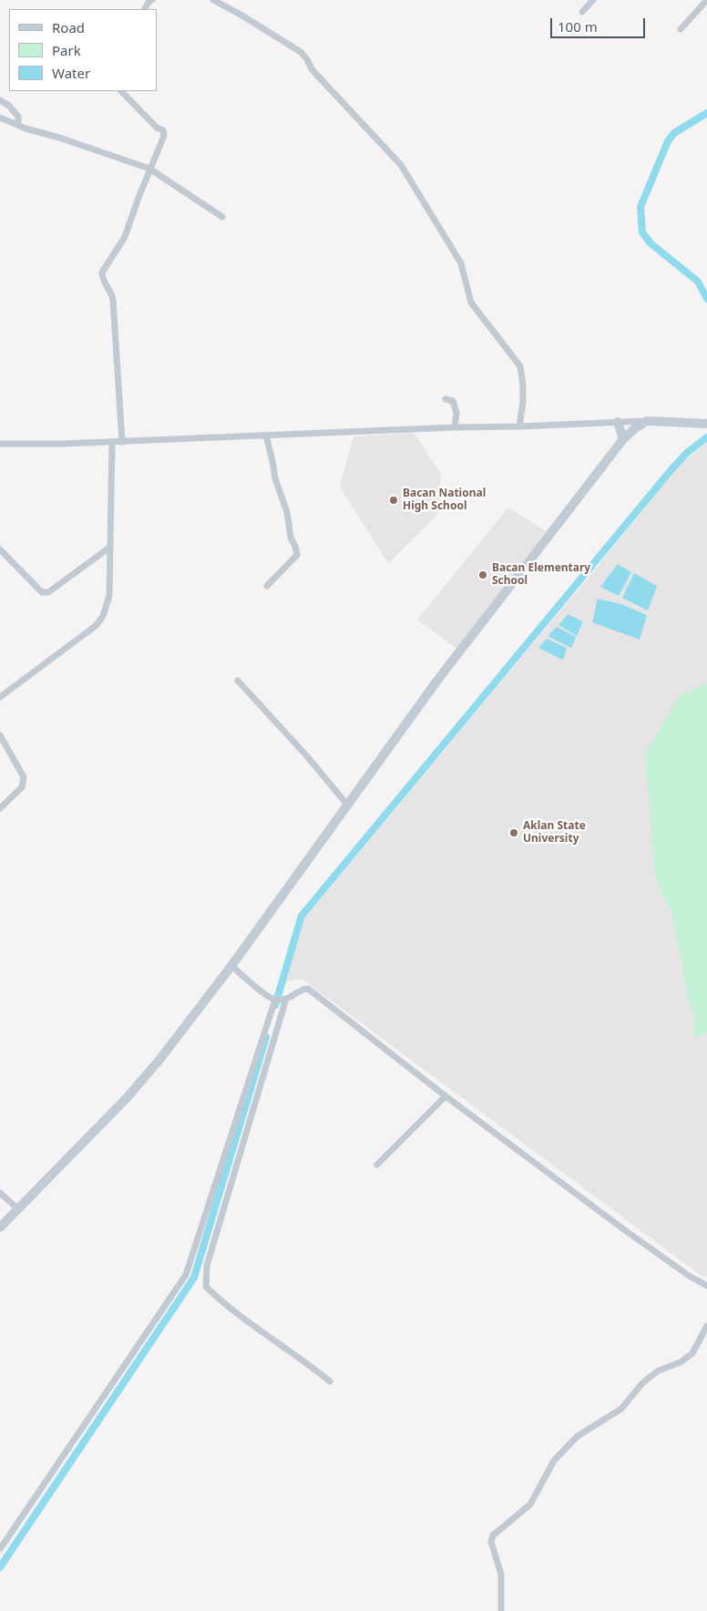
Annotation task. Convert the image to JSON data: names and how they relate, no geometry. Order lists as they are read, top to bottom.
{
  "places": ["Bacan National High School", "Bacan Elementary School", "Aklan State University"],
  "legend": ["Road", "Park", "Water"],
  "scale_bar": "100 m"
}
